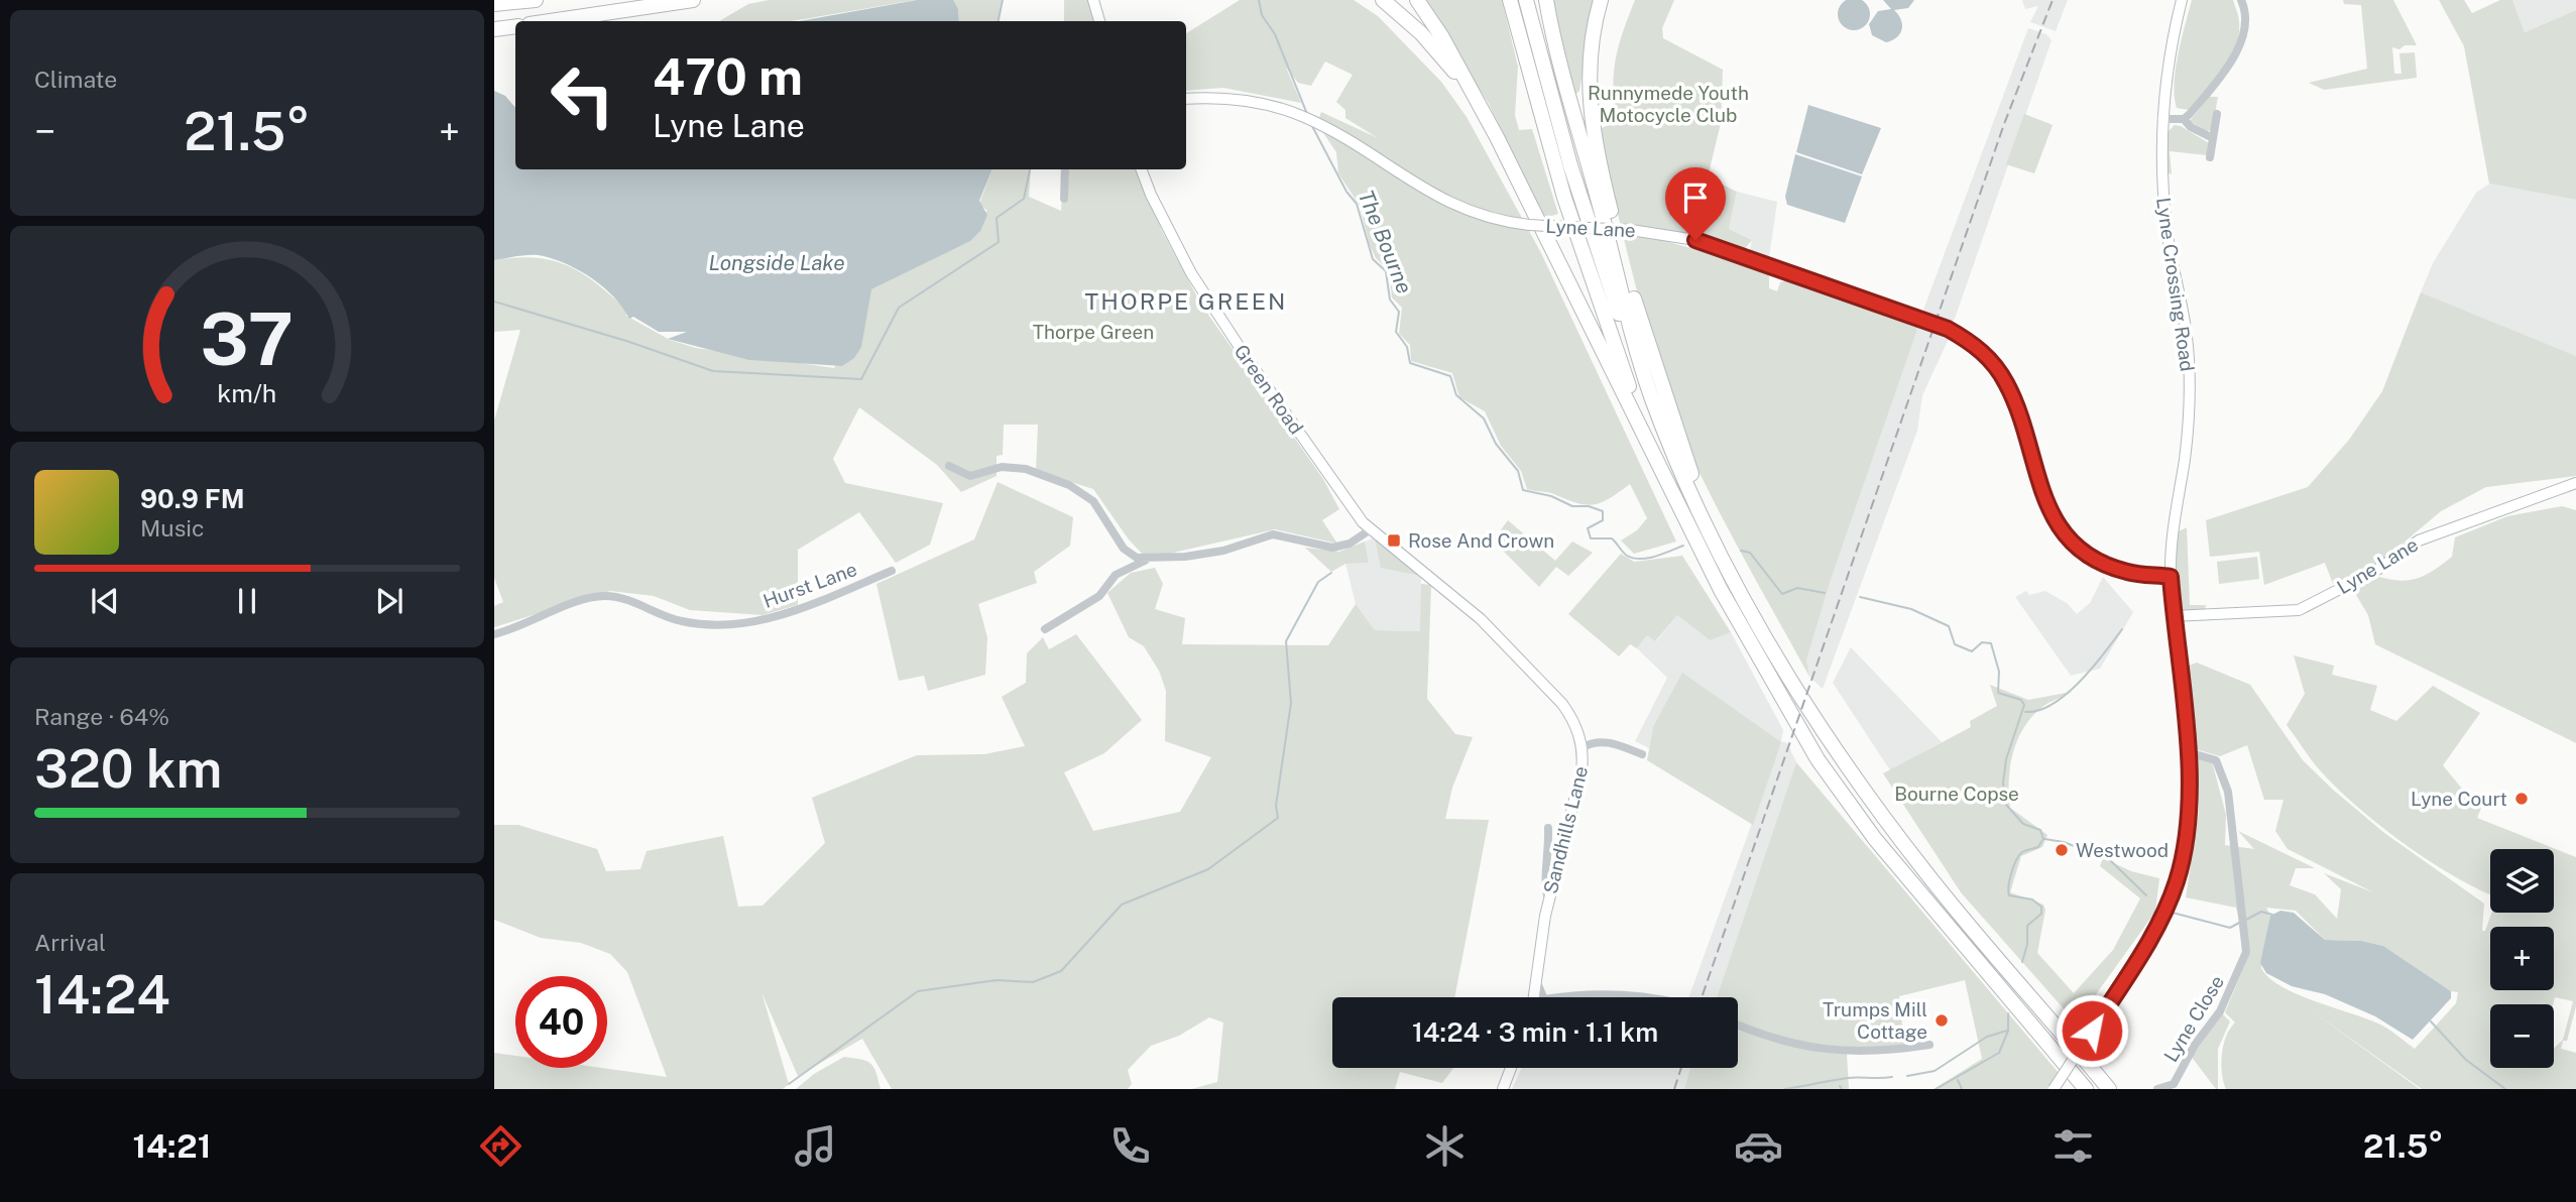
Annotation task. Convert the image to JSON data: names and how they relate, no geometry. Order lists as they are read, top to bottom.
{
  "streets": {
    "street": [
      "Lyne Lane",
      "Lyne Crossing Road",
      "Green Road",
      "Hurst Lane",
      "Sandhills Lane",
      "Lyne Close"
    ]
  },
  "crossings": [
    ["Lyne Lane", "Lyne Crossing Road"],
    ["Lyne Crossing Road", "Lyne Close"],
    ["Green Road", "Sandhills Lane"]
  ],
  "districts": ["THORPE GREEN"],
  "water": ["The Bourne", "Longside Lake"],
  "parks": ["Runnymede Youth Motocycle Club", "Thorpe Green", "Bourne Copse"],
  "places": {
    "transit": ["Rose And Crown"],
    "other": ["Lyne Court", "Westwood", "Trumps Mill Cottage"]
  },
  "page": {
    "tile": [
      "Climate",
      ["Range · 64%", "320 km"],
      ["Arrival", "14:24"]
    ],
    "turn": ["470 m", "Lyne Lane"],
    "heat": ["−", "21.5°", "+"],
    "song": ["90.9 FM", "Music"],
    "map_buttons": ["+", "−"],
    "limit": "40",
    "trip": "14:24 · 3 min · 1.1 km",
    "tabs": ["14:21", "21.5°"],
    "gauge": ["37", "km/h"]
  }
}
